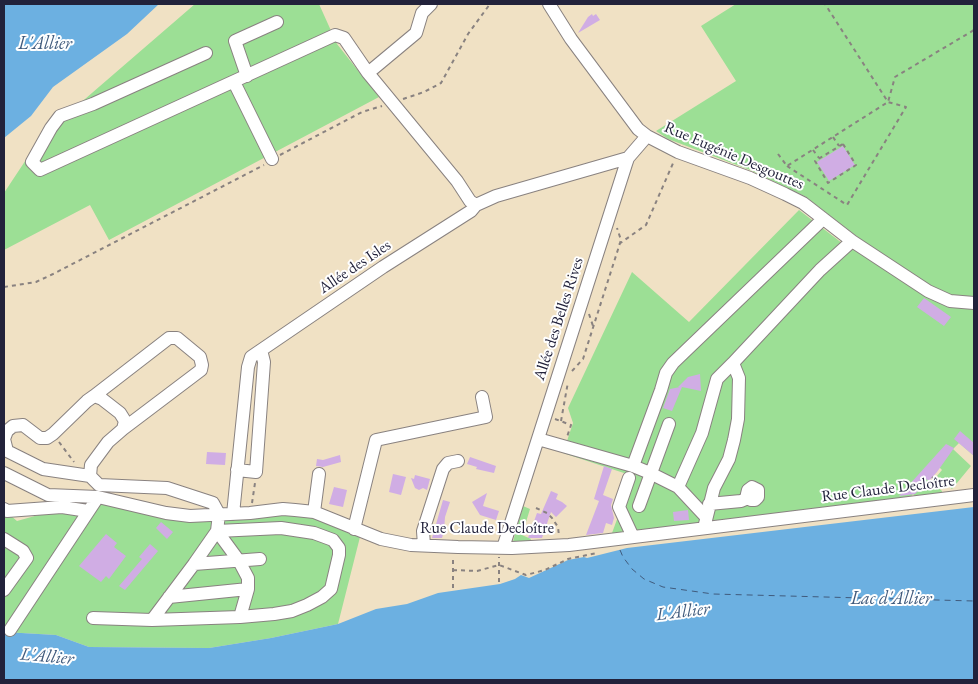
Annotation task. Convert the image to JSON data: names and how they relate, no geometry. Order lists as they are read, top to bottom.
{
  "streets": {
    "street": [
      "Rue Eugénie Desgouttes",
      "Allée des Isles",
      "Allée des Belles Rives",
      "Rue Claude Decloître"
    ]
  },
  "crossings": [
    ["Rue Eugénie Desgouttes", "Allée des Belles Rives"],
    ["Allée des Isles", "Allée des Belles Rives"],
    ["Allée des Isles", "Rue Claude Decloître"],
    ["Allée des Belles Rives", "Rue Claude Decloître"]
  ],
  "water": ["L'Allier", "Lac d'Allier"]
}
